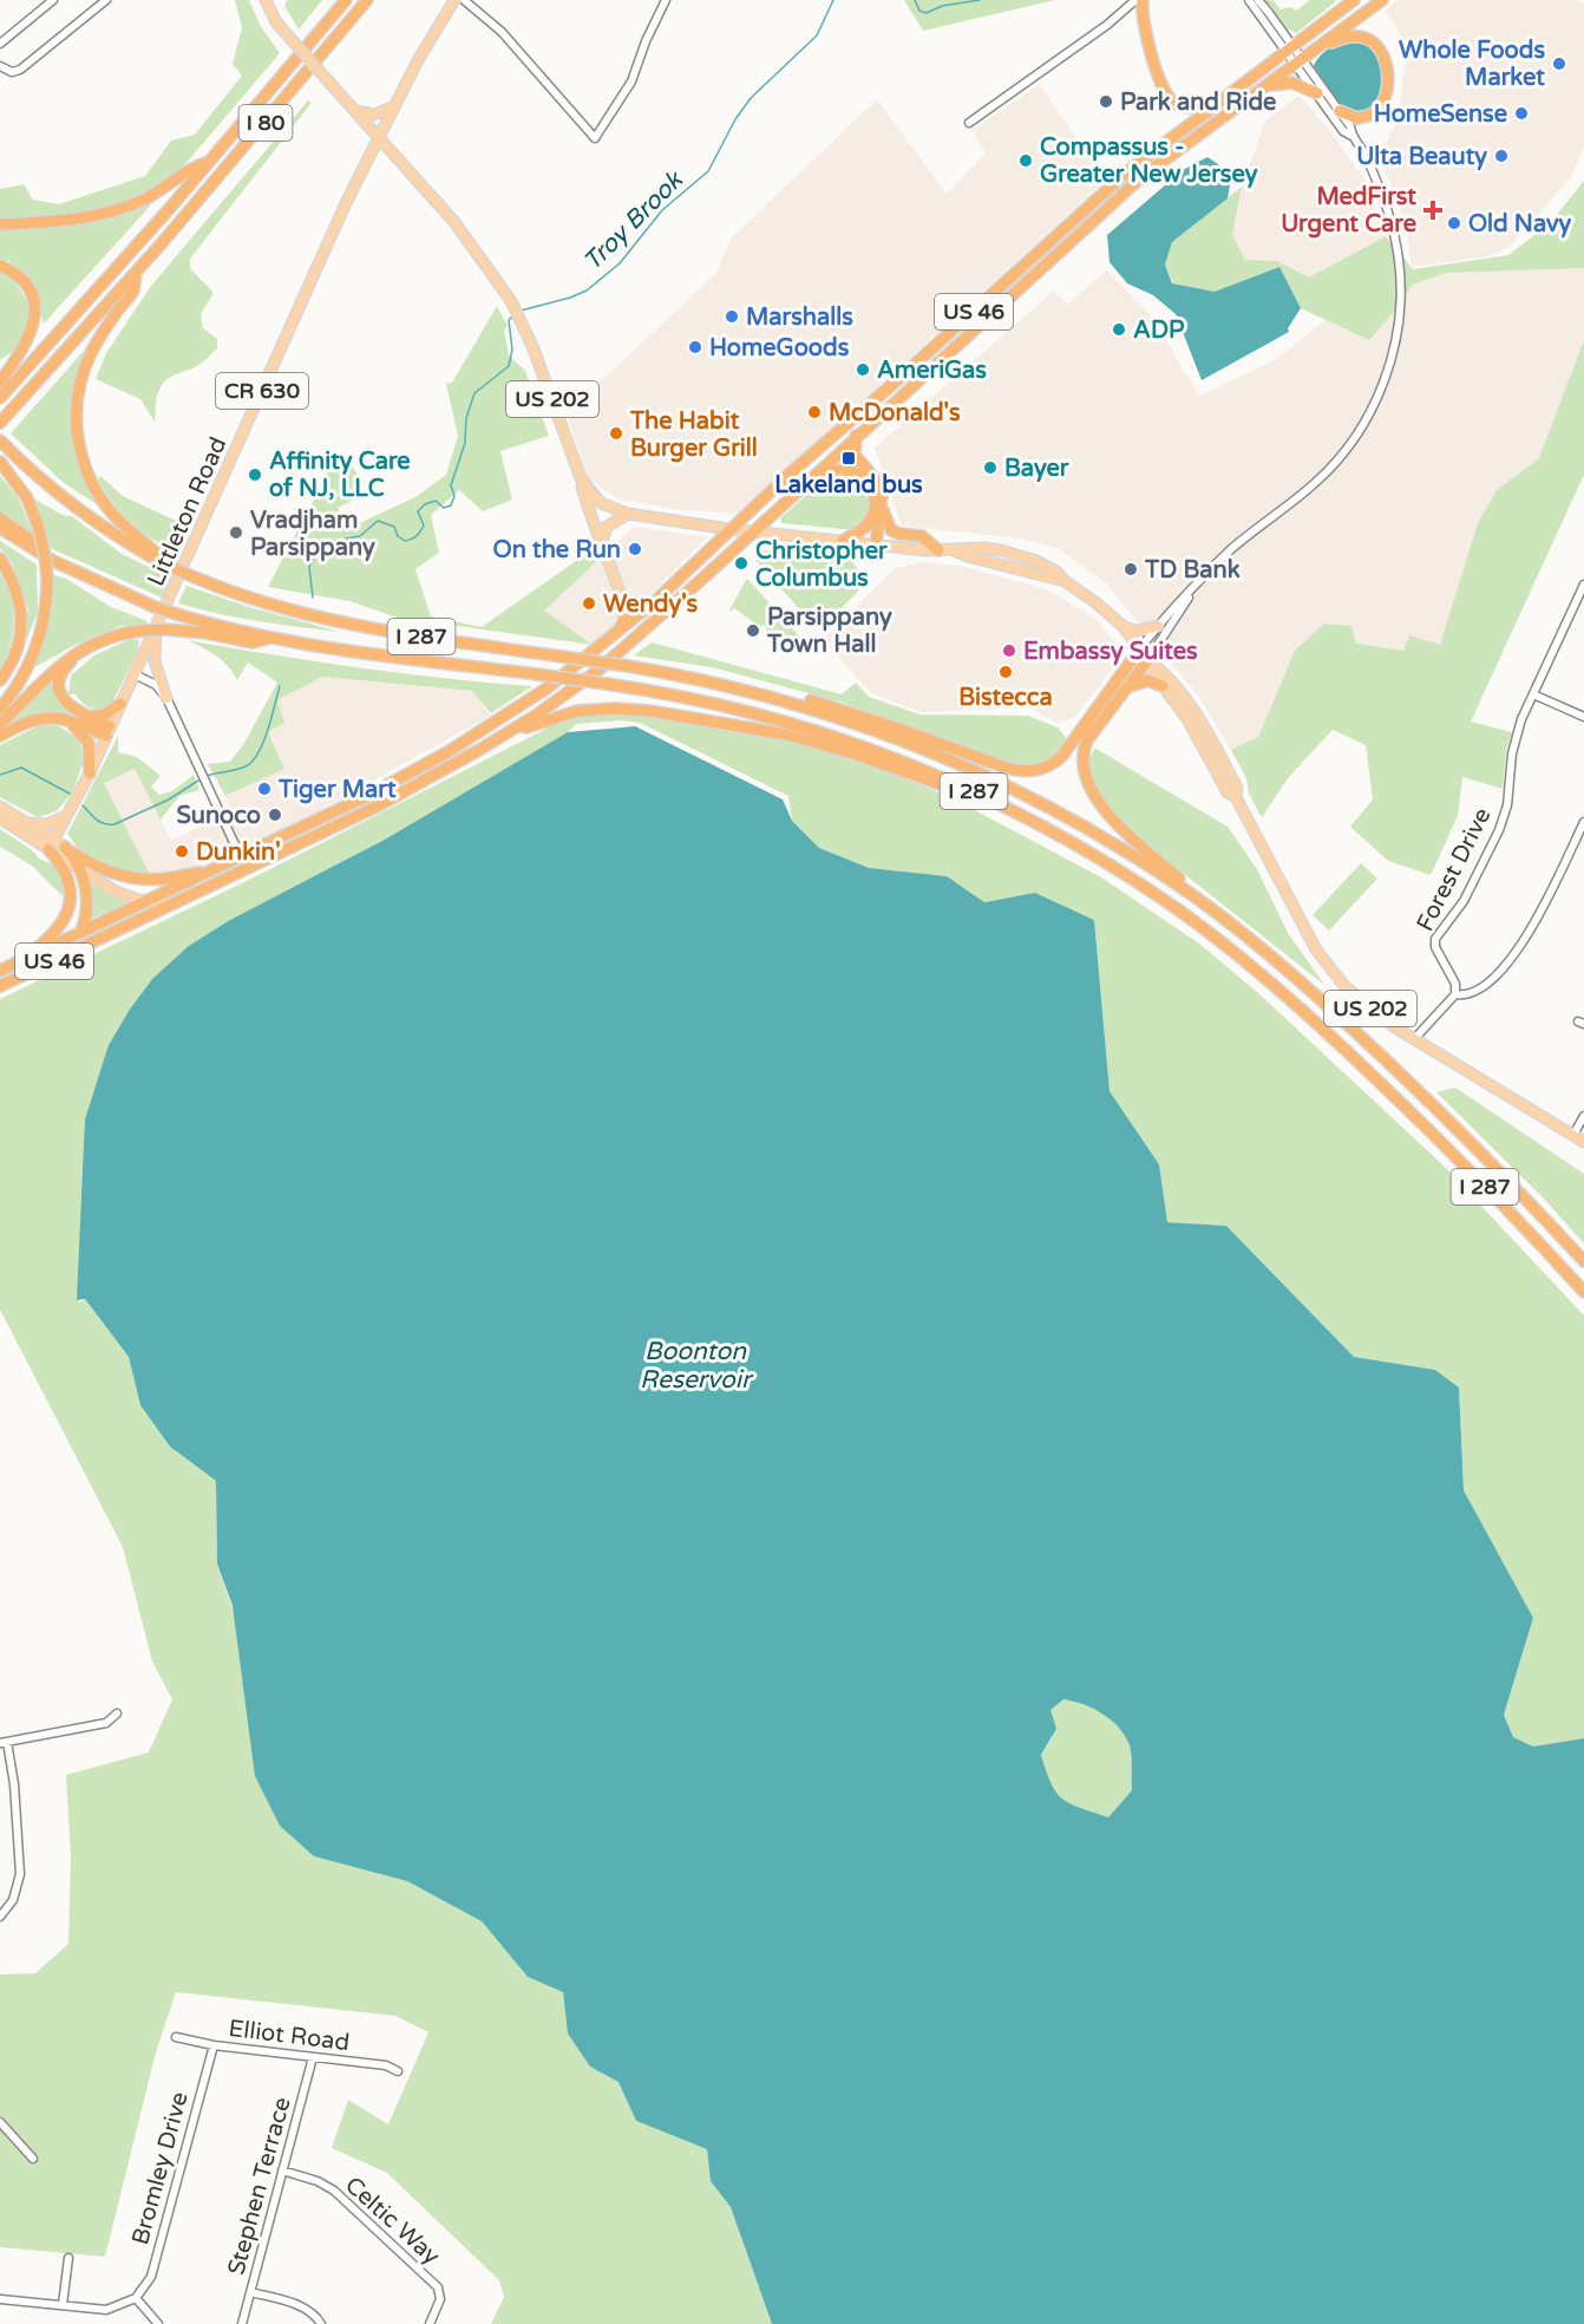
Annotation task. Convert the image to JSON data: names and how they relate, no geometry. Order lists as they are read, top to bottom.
{
  "streets": {
    "highway": ["I 80", "US 46", "I 287"],
    "main road": ["CR 630", "US 202", "Littleton Road"],
    "street": [
      "Forest Drive",
      "Elliot Road",
      "Bromley Drive",
      "Stephen Terrace",
      "Celtic Way"
    ]
  },
  "crossings": [
    ["US 46", "US 202"],
    ["US 202", "Littleton Road"],
    ["Elliot Road", "Bromley Drive"],
    ["Elliot Road", "Stephen Terrace"],
    ["Stephen Terrace", "Celtic Way"]
  ],
  "water": ["Troy Brook", "Boonton Reservoir"],
  "places": {
    "other": [
      "Whole Foods Market",
      "Park and Ride",
      "HomeSense",
      "Ulta Beauty",
      "Compassus - Greater New Jersey",
      "Old Navy",
      "Marshalls",
      "ADP",
      "HomeGoods",
      "AmeriGas",
      "McDonald's",
      "The Habit Burger Grill",
      "Bayer",
      "Affinity Care of NJ, LLC",
      "Vradjham Parsippany",
      "On the Run",
      "Christopher Columbus",
      "TD Bank",
      "Wendy's",
      "Parsippany Town Hall",
      "Embassy Suites",
      "Bistecca",
      "Tiger Mart",
      "Sunoco",
      "Dunkin'"
    ],
    "health": ["MedFirst Urgent Care"],
    "transit": ["Lakeland bus"]
  }
}
